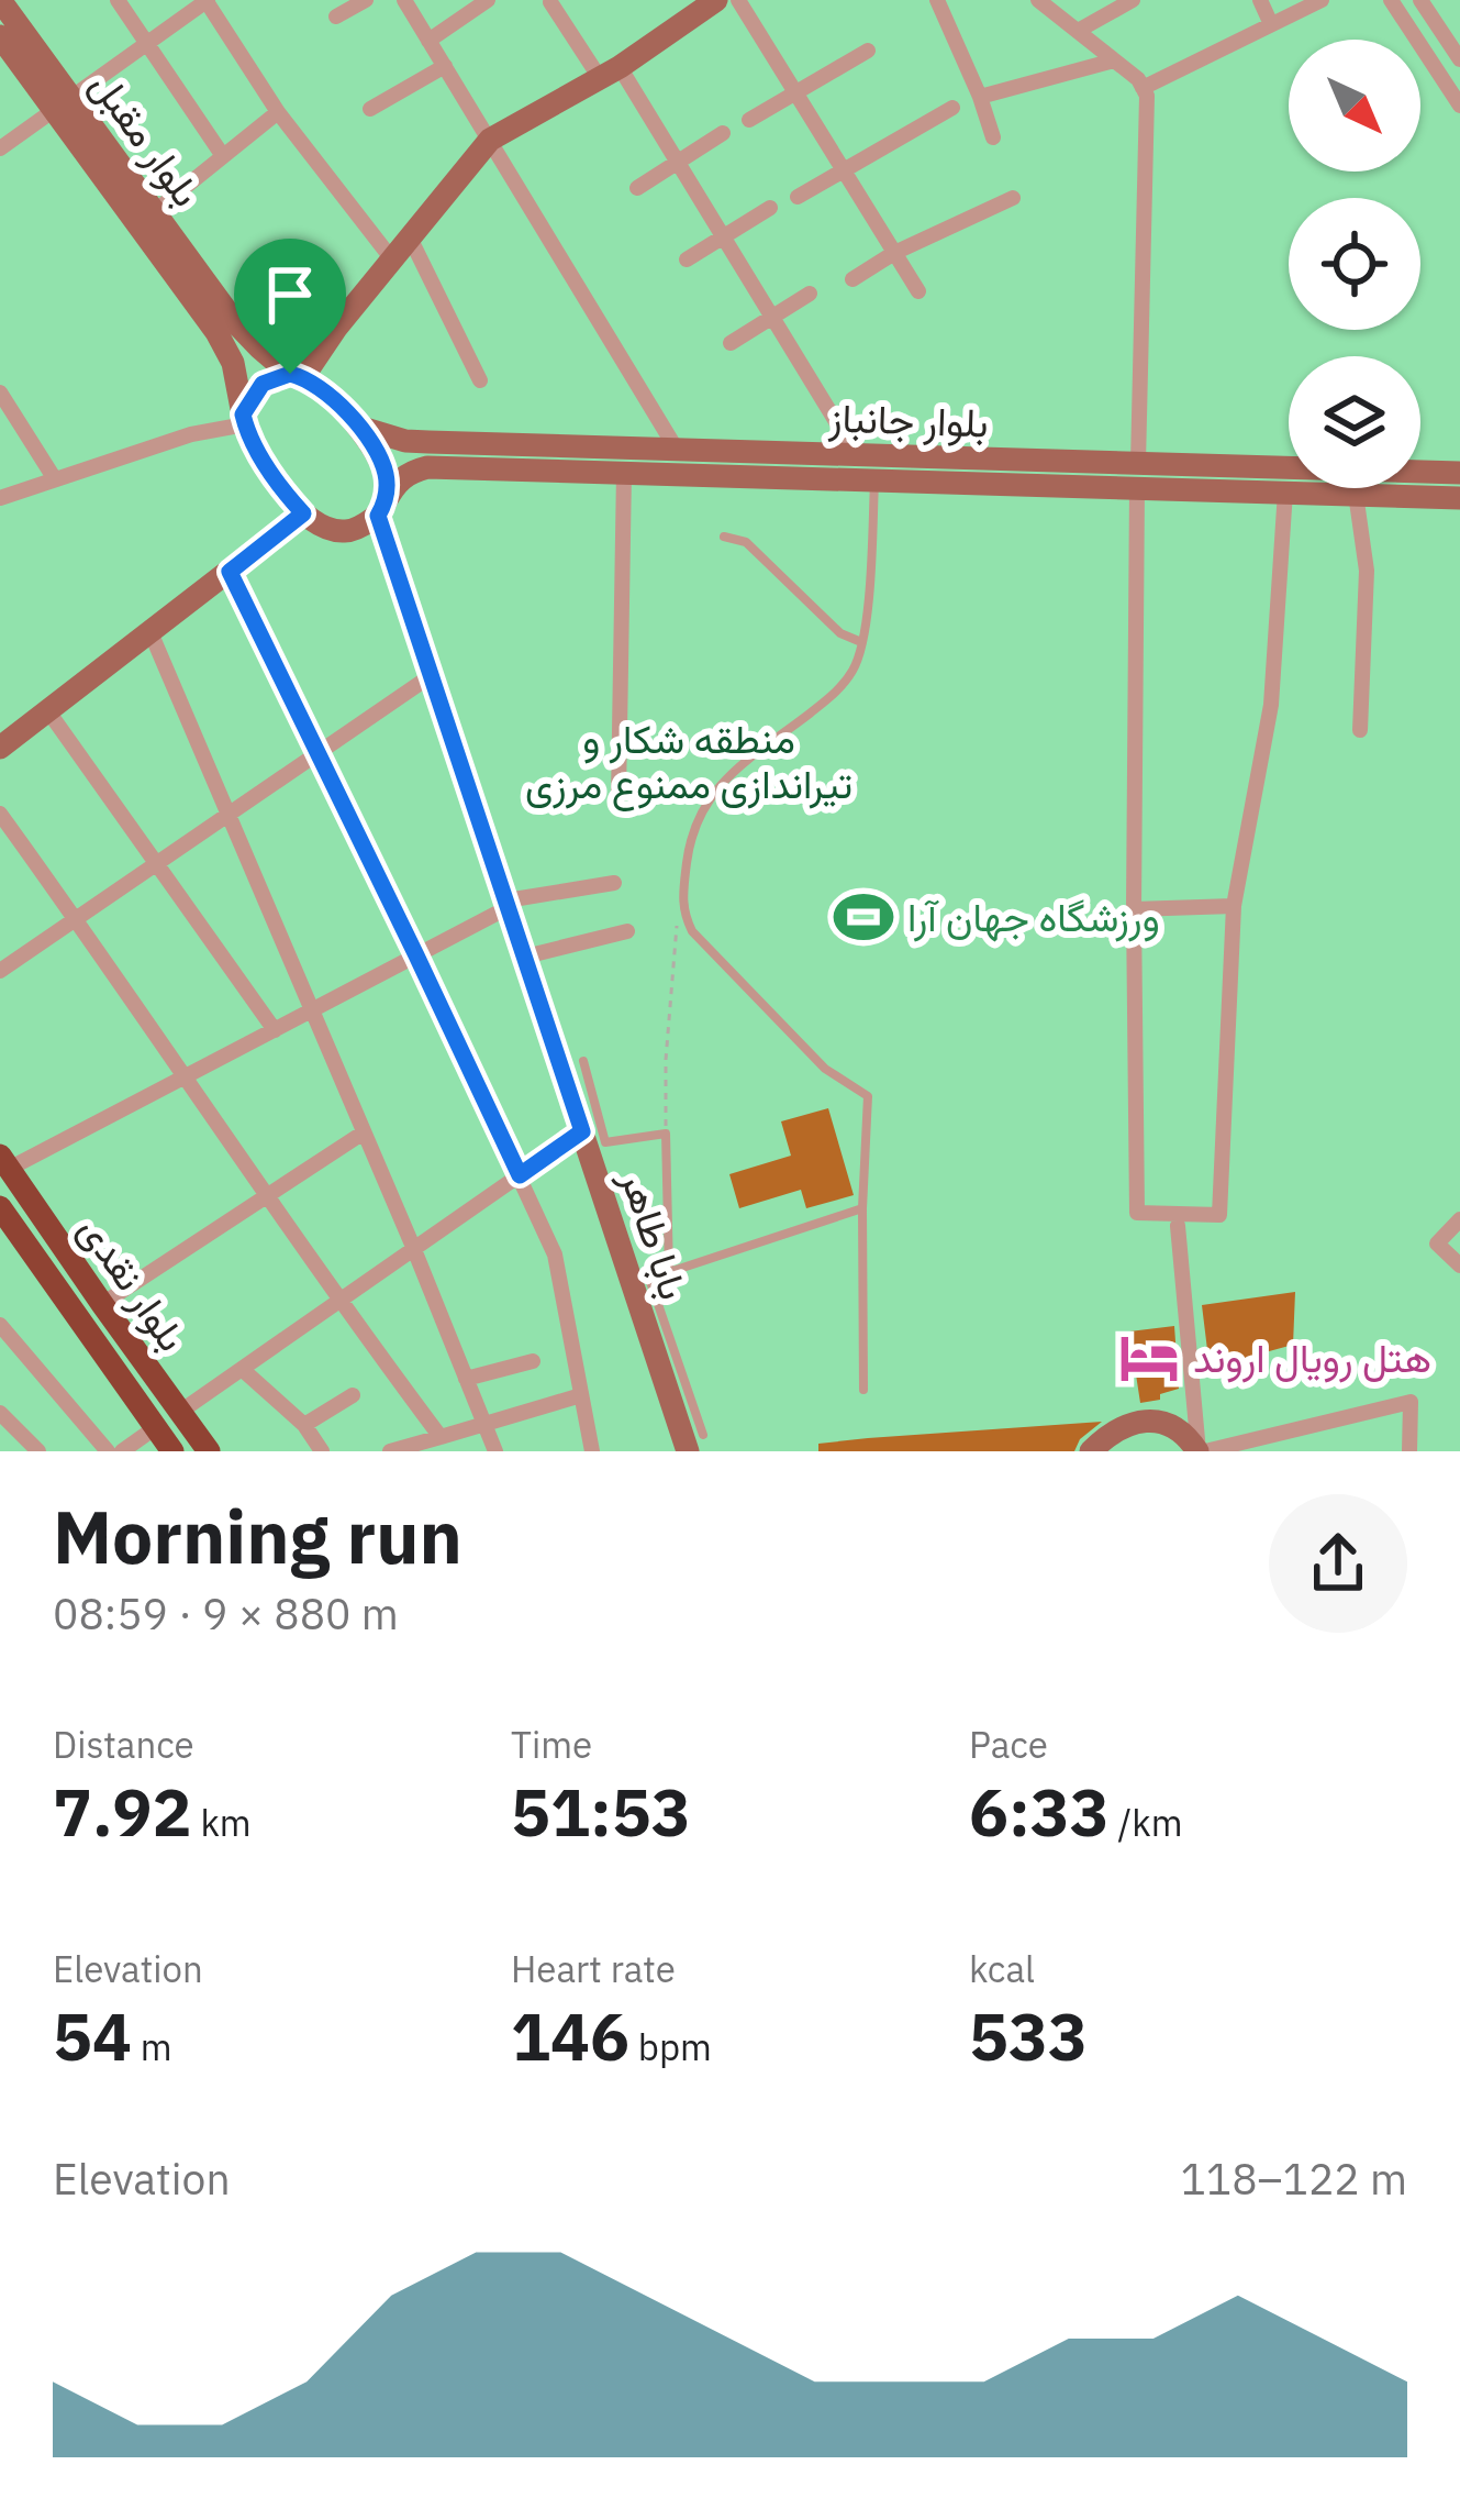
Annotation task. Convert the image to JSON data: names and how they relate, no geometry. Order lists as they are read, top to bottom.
{
  "streets": {
    "main road": [
      "بلوار مقبل",
      "بلوار جانباز",
      "بابا طاهر",
      "بلوار نقدی"
    ]
  },
  "crossings": [
    ["بلوار مقبل", "بلوار جانباز"],
    ["بلوار مقبل", "بابا طاهر"],
    ["بلوار جانباز", "بابا طاهر"]
  ],
  "parks": ["منطقه شکار و تیراندازی ممنوع مرزی"],
  "places": {
    "sports": ["ورزشگاه جهان آرا"],
    "hotel": ["هتل رویال اروند"]
  },
  "north": "bottom right",
  "page": {
    "heading": ["Morning run", "08:59 · 9 × 880 m"],
    "stats": [
      ["Distance", "7.92 km"],
      ["Time", "51:53"],
      ["Pace", "6:33 /km"],
      ["Elevation", "54 m"],
      ["Heart rate", "146 bpm"],
      ["kcal", "533"]
    ],
    "chart": ["Elevation", "118–122 m"]
  }
}
